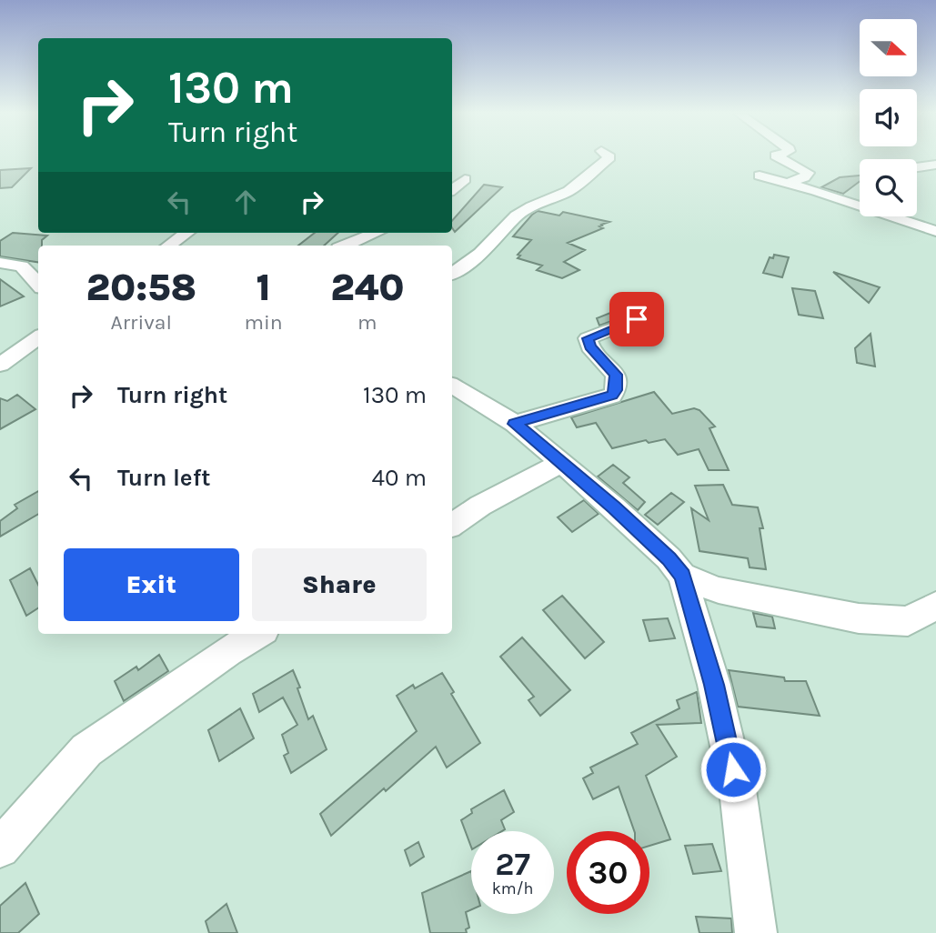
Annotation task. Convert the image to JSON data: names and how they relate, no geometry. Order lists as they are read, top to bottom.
{
  "north": "right",
  "page": {
    "turn": ["130 m", "Turn right"],
    "eta": [
      "20:58",
      "Arrival",
      "1",
      "min",
      "240",
      "m"
    ],
    "list": [
      {
        "name": "Turn right",
        "value": "130 m"
      },
      {
        "name": "Turn left",
        "value": "40 m"
      }
    ],
    "buttons": ["Exit", "Share"],
    "speed": "27 km/h",
    "limit": "30"
  }
}
